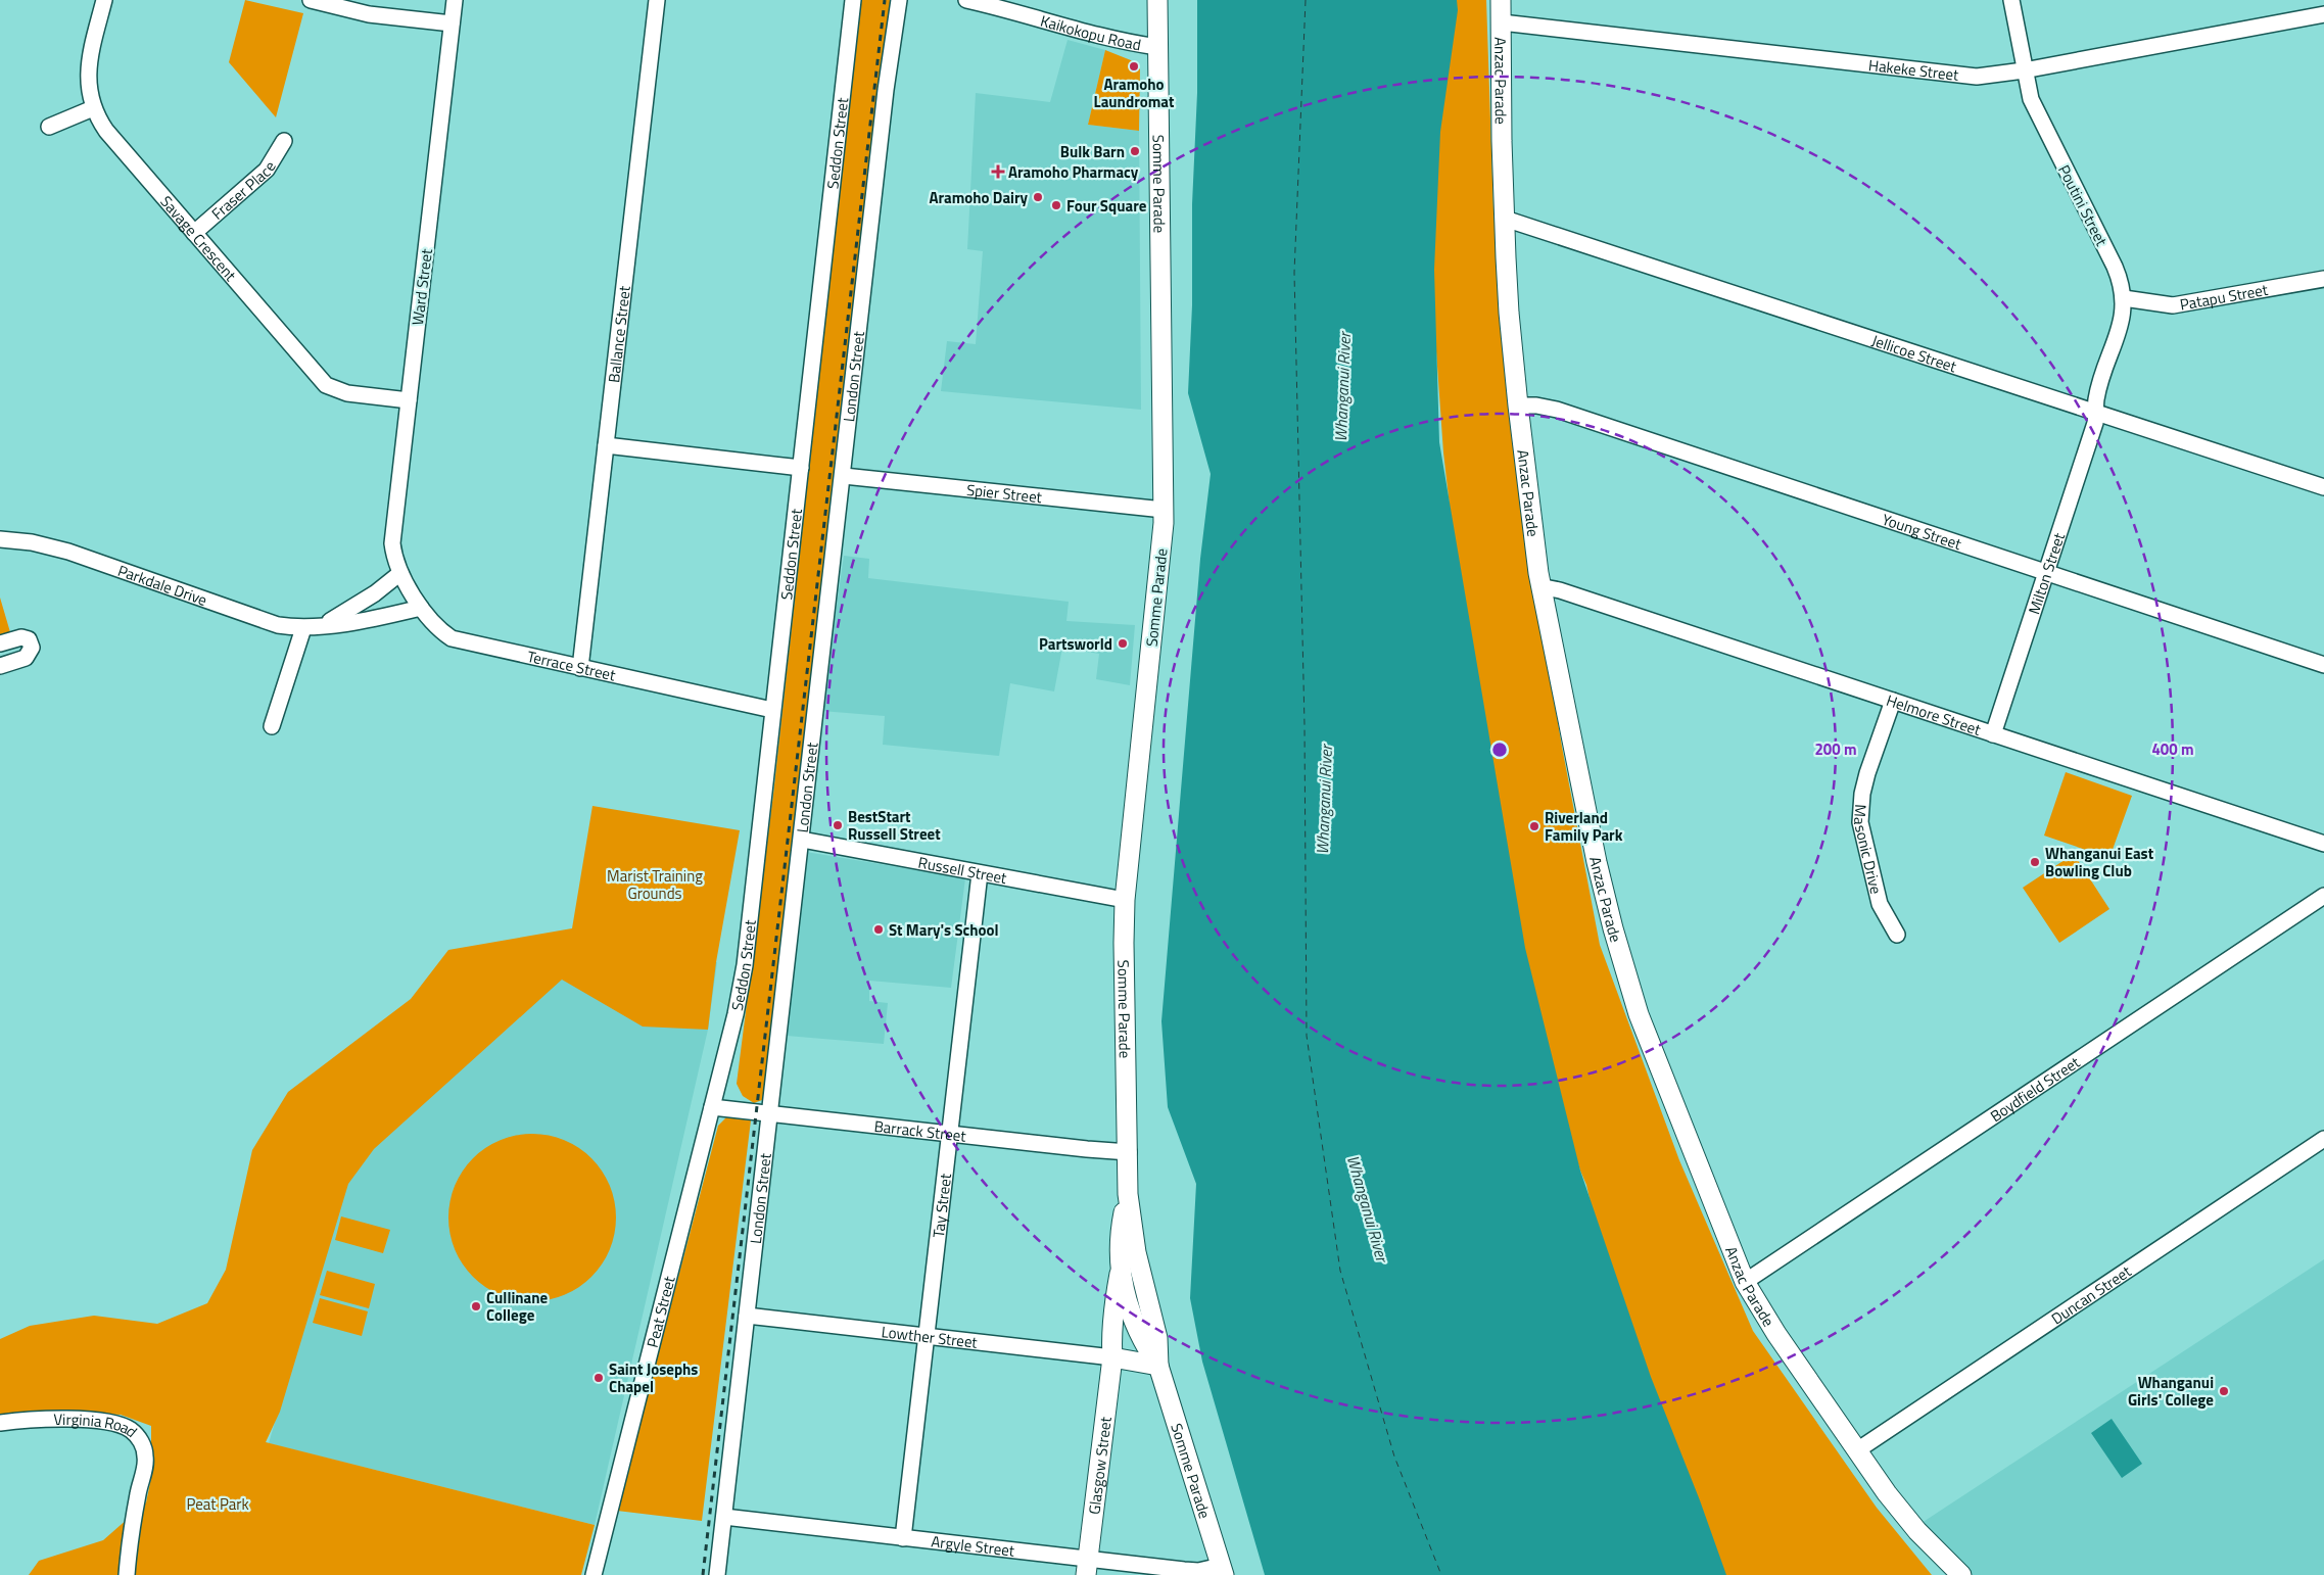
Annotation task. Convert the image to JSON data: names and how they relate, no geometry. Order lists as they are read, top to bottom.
{
  "streets": {
    "main road": ["Anzac Parade", "Somme Parade", "Glasgow Street"],
    "street": [
      "Kaikokopu Road",
      "Hakeke Street",
      "Seddon Street",
      "Fraser Place",
      "Poutini Street",
      "Savage Crescent",
      "Ward Street",
      "Patapu Street",
      "Ballance Street",
      "Jellicoe Street",
      "London Street",
      "Spier Street",
      "Young Street",
      "Milton Street",
      "Parkdale Drive",
      "Terrace Street",
      "Helmore Street",
      "Masonic Drive",
      "Russell Street",
      "Boydfield Street",
      "Barrack Street",
      "Tay Street",
      "Duncan Street",
      "Peat Street",
      "Lowther Street",
      "Virginia Road",
      "Argyle Street"
    ]
  },
  "crossings": [
    ["Kaikokopu Road", "Somme Parade"],
    ["Hakeke Street", "Anzac Parade"],
    ["Hakeke Street", "Poutini Street"],
    ["Anzac Parade", "Jellicoe Street"],
    ["Anzac Parade", "Young Street"],
    ["Anzac Parade", "Helmore Street"],
    ["Anzac Parade", "Boydfield Street"],
    ["Anzac Parade", "Duncan Street"],
    ["Seddon Street", "Terrace Street"],
    ["Seddon Street", "Barrack Street"],
    ["Seddon Street", "Peat Street"],
    ["Somme Parade", "Spier Street"],
    ["Somme Parade", "Russell Street"],
    ["Somme Parade", "Barrack Street"],
    ["Somme Parade", "Glasgow Street"],
    ["Somme Parade", "Argyle Street"],
    ["Fraser Place", "Savage Crescent"],
    ["Poutini Street", "Patapu Street"],
    ["Poutini Street", "Jellicoe Street"],
    ["Poutini Street", "Milton Street"],
    ["Savage Crescent", "Ward Street"],
    ["Ward Street", "Parkdale Drive"],
    ["Ward Street", "Terrace Street"],
    ["Ballance Street", "Terrace Street"],
    ["Jellicoe Street", "Milton Street"],
    ["London Street", "Spier Street"],
    ["London Street", "Russell Street"],
    ["London Street", "Barrack Street"],
    ["London Street", "Lowther Street"],
    ["London Street", "Argyle Street"],
    ["Young Street", "Milton Street"],
    ["Milton Street", "Helmore Street"],
    ["Parkdale Drive", "Terrace Street"],
    ["Helmore Street", "Masonic Drive"],
    ["Russell Street", "Tay Street"],
    ["Barrack Street", "Tay Street"],
    ["Barrack Street", "Peat Street"],
    ["Tay Street", "Lowther Street"],
    ["Tay Street", "Argyle Street"],
    ["Lowther Street", "Glasgow Street"],
    ["Glasgow Street", "Argyle Street"]
  ],
  "water": ["Whanganui River"],
  "parks": ["Marist Training Grounds", "Peat Park"],
  "places": {
    "other": [
      "Aramoho Laundromat",
      "Bulk Barn",
      "Aramoho Dairy",
      "Four Square",
      "Partsworld",
      "BestStart Russell Street",
      "Riverland Family Park",
      "Whanganui East Bowling Club",
      "St Mary's School",
      "Cullinane College",
      "Saint Josephs Chapel",
      "Whanganui Girls' College"
    ],
    "health": ["Aramoho Pharmacy"]
  },
  "rings": ["200 m", "400 m"]
}
